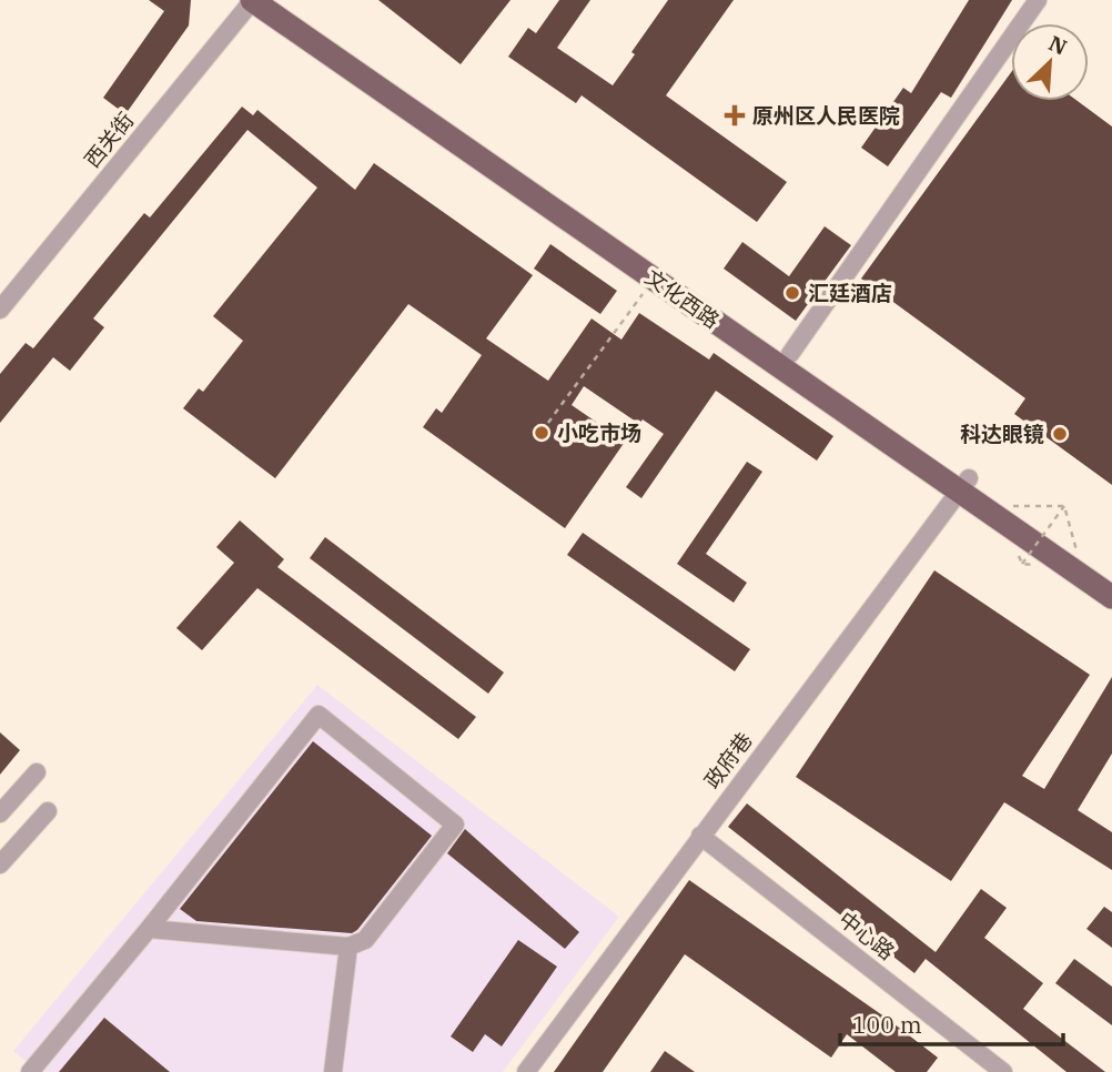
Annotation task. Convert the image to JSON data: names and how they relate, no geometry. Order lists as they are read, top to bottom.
{
  "streets": {
    "main road": ["文化西路"],
    "street": ["西关街", "政府巷", "中心路"]
  },
  "crossings": [
    ["西关街", "文化西路"],
    ["文化西路", "政府巷"],
    ["政府巷", "中心路"]
  ],
  "places": {
    "health": ["原州区人民医院"],
    "other": ["汇廷酒店", "小吃市场", "科达眼镜"]
  },
  "scale_bar": "100 m",
  "north": "top right"
}
